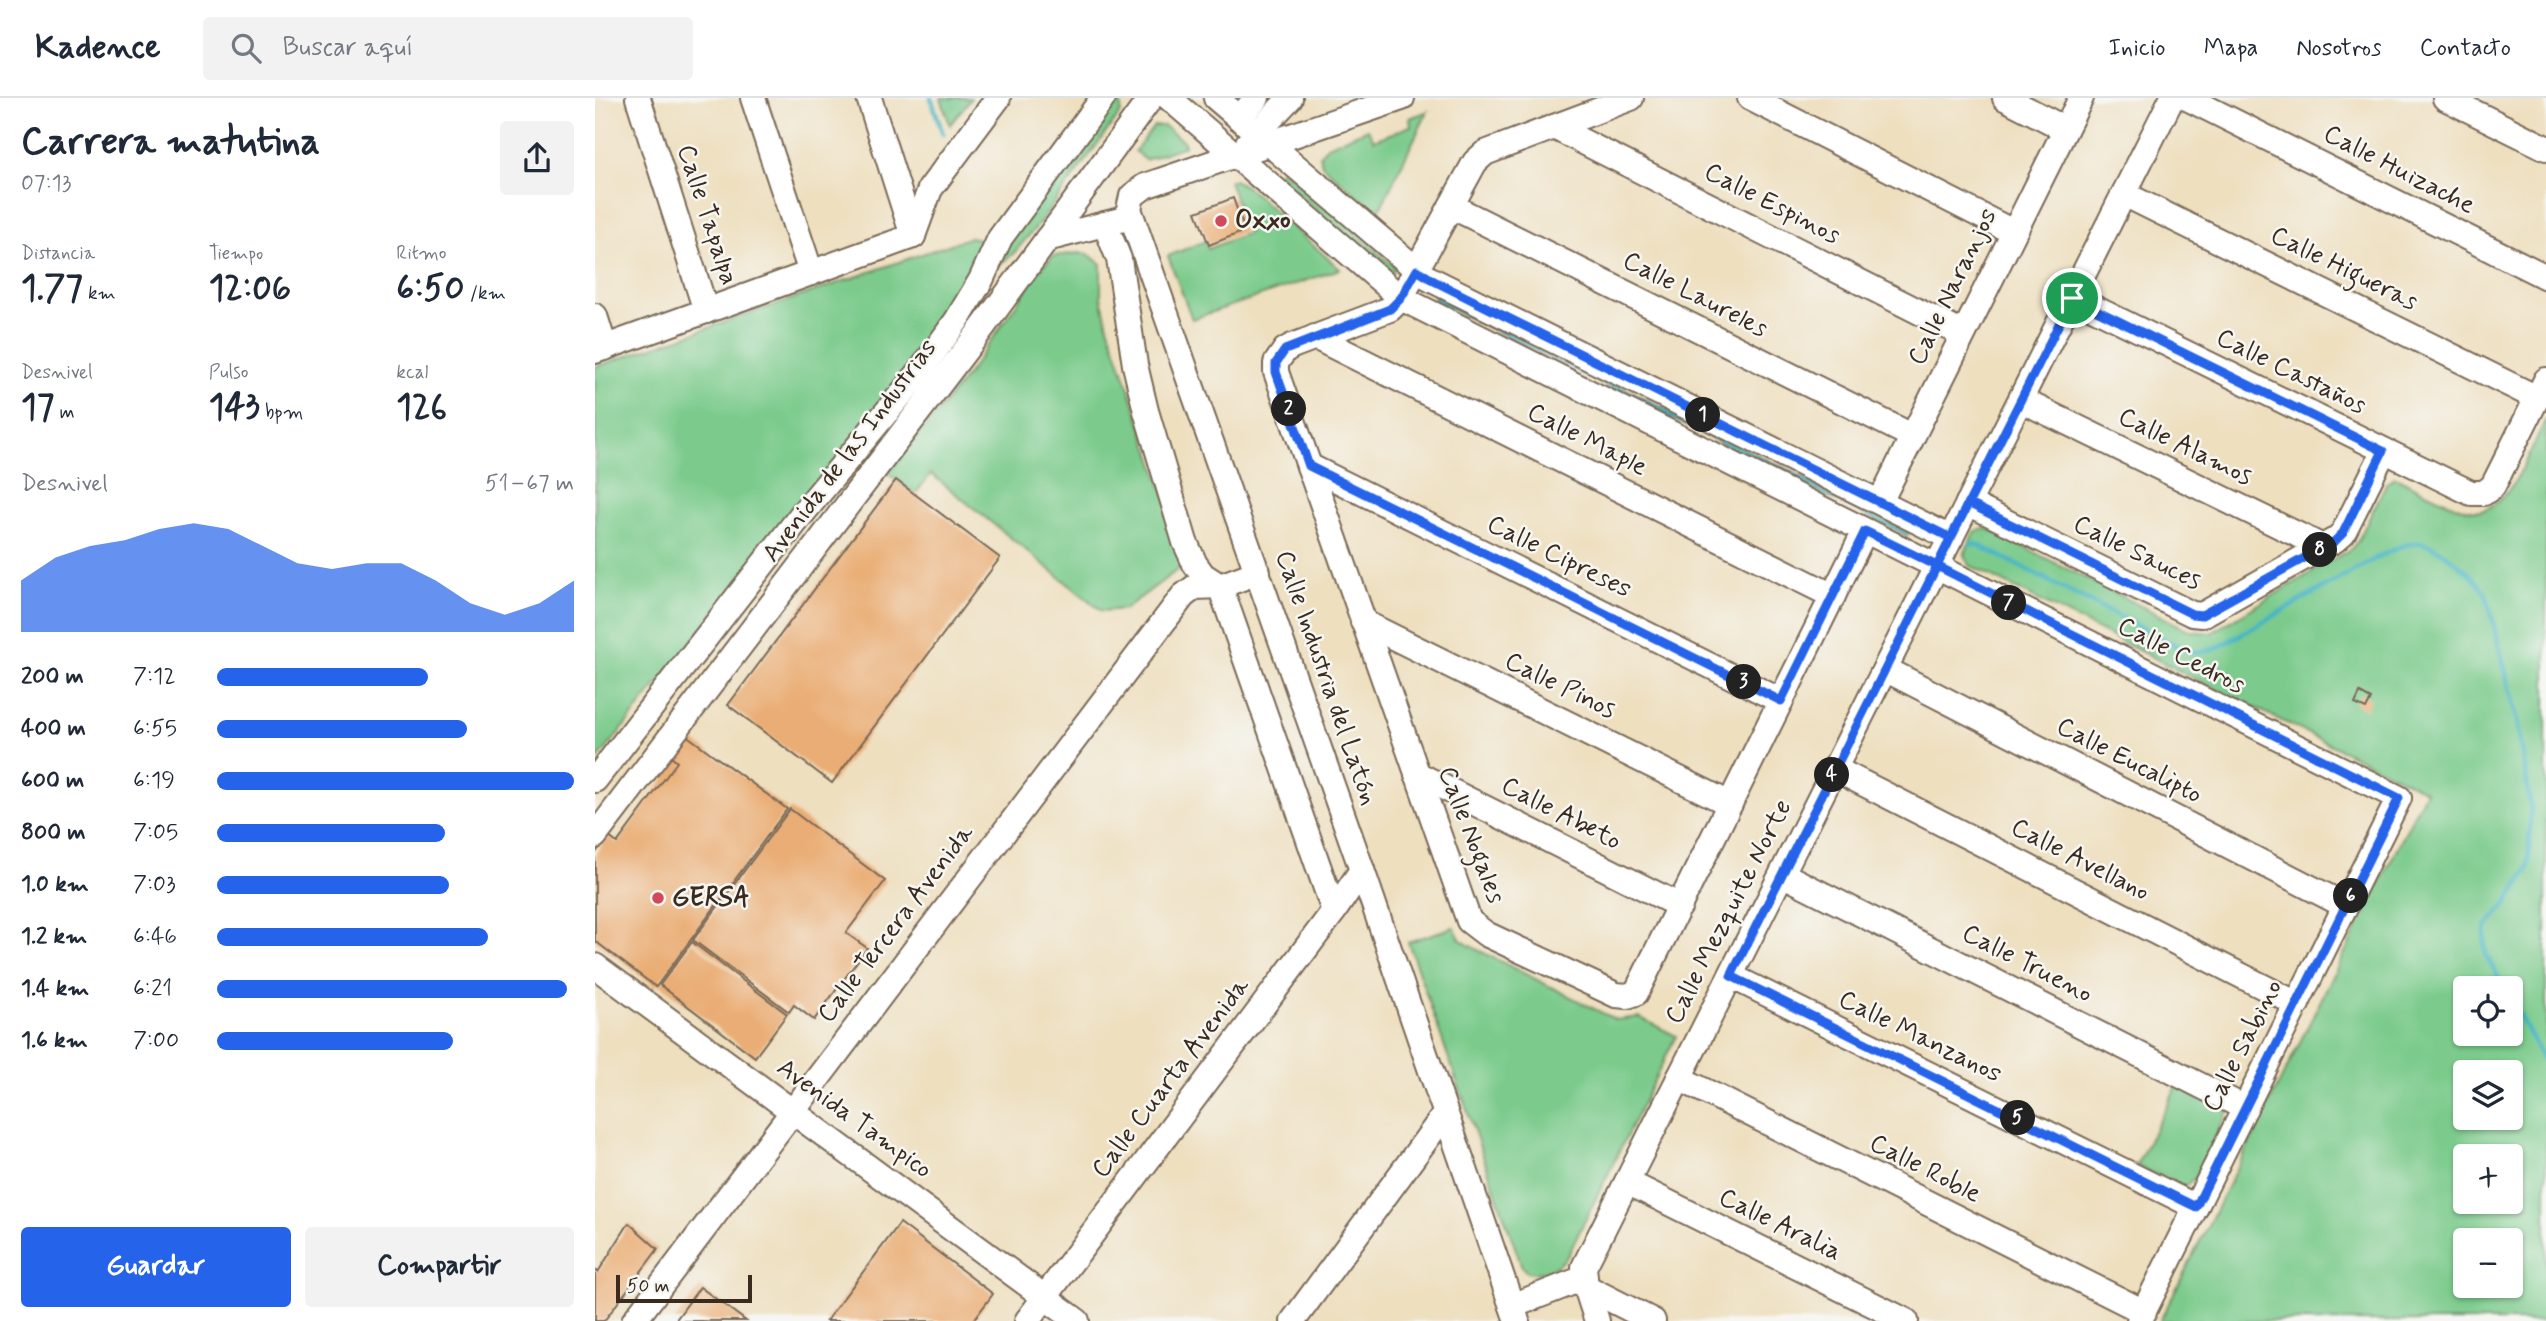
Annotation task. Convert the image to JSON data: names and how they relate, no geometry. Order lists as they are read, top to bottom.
{
  "streets": {
    "street": [
      "Calle Huizache",
      "Calle Espinos",
      "Calle Tapalpa",
      "Calle Higueras",
      "Calle Naranjos",
      "Calle Laureles",
      "Calle Castaños",
      "Calle Maple",
      "Calle Alamos",
      "Avenida de las Industrias",
      "Calle Sauces",
      "Calle Cipreses",
      "Calle Cedros",
      "Calle Industria del Latón",
      "Calle Pinos",
      "Calle Eucalipto",
      "Calle Abeto",
      "Calle Nogales",
      "Calle Avellano",
      "Calle Mezquite Norte",
      "Calle Tercera Avenida",
      "Calle Trueno",
      "Calle Manzanos",
      "Calle Sabino",
      "Calle Cuarta Avenida",
      "Avenida Tampico",
      "Calle Roble",
      "Calle Aralia"
    ]
  },
  "crossings": [
    ["Calle Espinos", "Calle Naranjos"],
    ["Calle Higueras", "Calle Castaños"],
    ["Calle Higueras", "Calle Mezquite Norte"],
    ["Calle Naranjos", "Calle Laureles"],
    ["Calle Castaños", "Calle Sauces"],
    ["Calle Castaños", "Calle Mezquite Norte"],
    ["Calle Maple", "Calle Nogales"],
    ["Calle Alamos", "Calle Sauces"],
    ["Calle Alamos", "Calle Mezquite Norte"],
    ["Avenida de las Industrias", "Calle Cedros"],
    ["Calle Sauces", "Calle Mezquite Norte"],
    ["Calle Cipreses", "Calle Nogales"],
    ["Calle Cedros", "Calle Nogales"],
    ["Calle Cedros", "Calle Mezquite Norte"],
    ["Calle Cedros", "Calle Sabino"],
    ["Calle Industria del Latón", "Calle Tercera Avenida"],
    ["Calle Industria del Latón", "Calle Cuarta Avenida"],
    ["Calle Pinos", "Calle Nogales"],
    ["Calle Eucalipto", "Calle Mezquite Norte"],
    ["Calle Eucalipto", "Calle Sabino"],
    ["Calle Abeto", "Calle Nogales"],
    ["Calle Avellano", "Calle Mezquite Norte"],
    ["Calle Avellano", "Calle Sabino"],
    ["Calle Mezquite Norte", "Calle Trueno"],
    ["Calle Mezquite Norte", "Calle Manzanos"],
    ["Calle Mezquite Norte", "Calle Roble"],
    ["Calle Mezquite Norte", "Calle Aralia"],
    ["Calle Tercera Avenida", "Avenida Tampico"],
    ["Calle Trueno", "Calle Sabino"],
    ["Calle Manzanos", "Calle Sabino"],
    ["Calle Sabino", "Calle Roble"],
    ["Calle Cuarta Avenida", "Avenida Tampico"]
  ],
  "places": ["Oxxo", "GERSA"],
  "scale_bar": "50 m",
  "page": {
    "header": "Kadence",
    "search": "Buscar aquí",
    "nav": [
      "Inicio",
      "Mapa",
      "Nosotros",
      "Contacto"
    ],
    "heading": ["Carrera matutina", "07:13"],
    "stats": [
      ["Distancia", "1.77 km"],
      ["Tiempo", "12:06"],
      ["Ritmo", "6:50 /km"],
      ["Desnivel", "17 m"],
      ["Pulso", "143 bpm"],
      ["kcal", "126"]
    ],
    "pins": [
      "2",
      "1",
      "8",
      "7",
      "3",
      "4",
      "6",
      "5"
    ],
    "chart": ["Desnivel", "51–67 m"],
    "list": [
      {
        "name": "200 m",
        "note": "7:12"
      },
      {
        "name": "400 m",
        "note": "6:55"
      },
      {
        "name": "600 m",
        "note": "6:19"
      },
      {
        "name": "800 m",
        "note": "7:05"
      },
      {
        "name": "1.0 km",
        "note": "7:03"
      },
      {
        "name": "1.2 km",
        "note": "6:46"
      },
      {
        "name": "1.4 km",
        "note": "6:21"
      },
      {
        "name": "1.6 km",
        "note": "7:00"
      }
    ],
    "map_buttons": ["+", "−"],
    "buttons": ["Guardar", "Compartir"],
    "scale": "50 m"
  }
}
